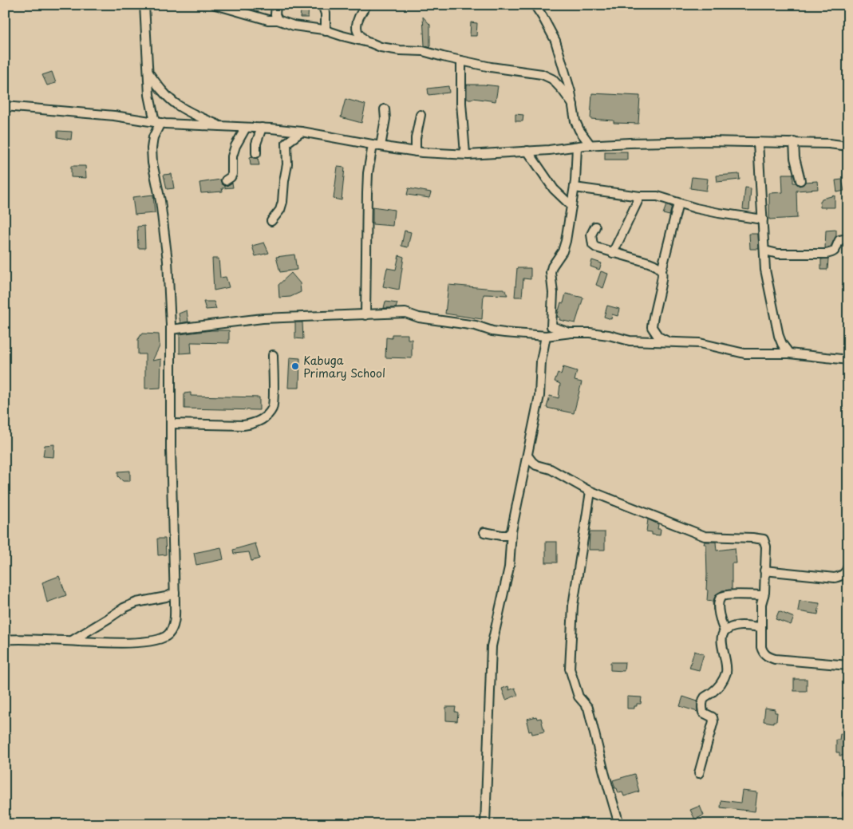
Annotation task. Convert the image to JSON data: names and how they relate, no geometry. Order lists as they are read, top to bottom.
{
  "places": ["Kabuga Primary School"]
}
